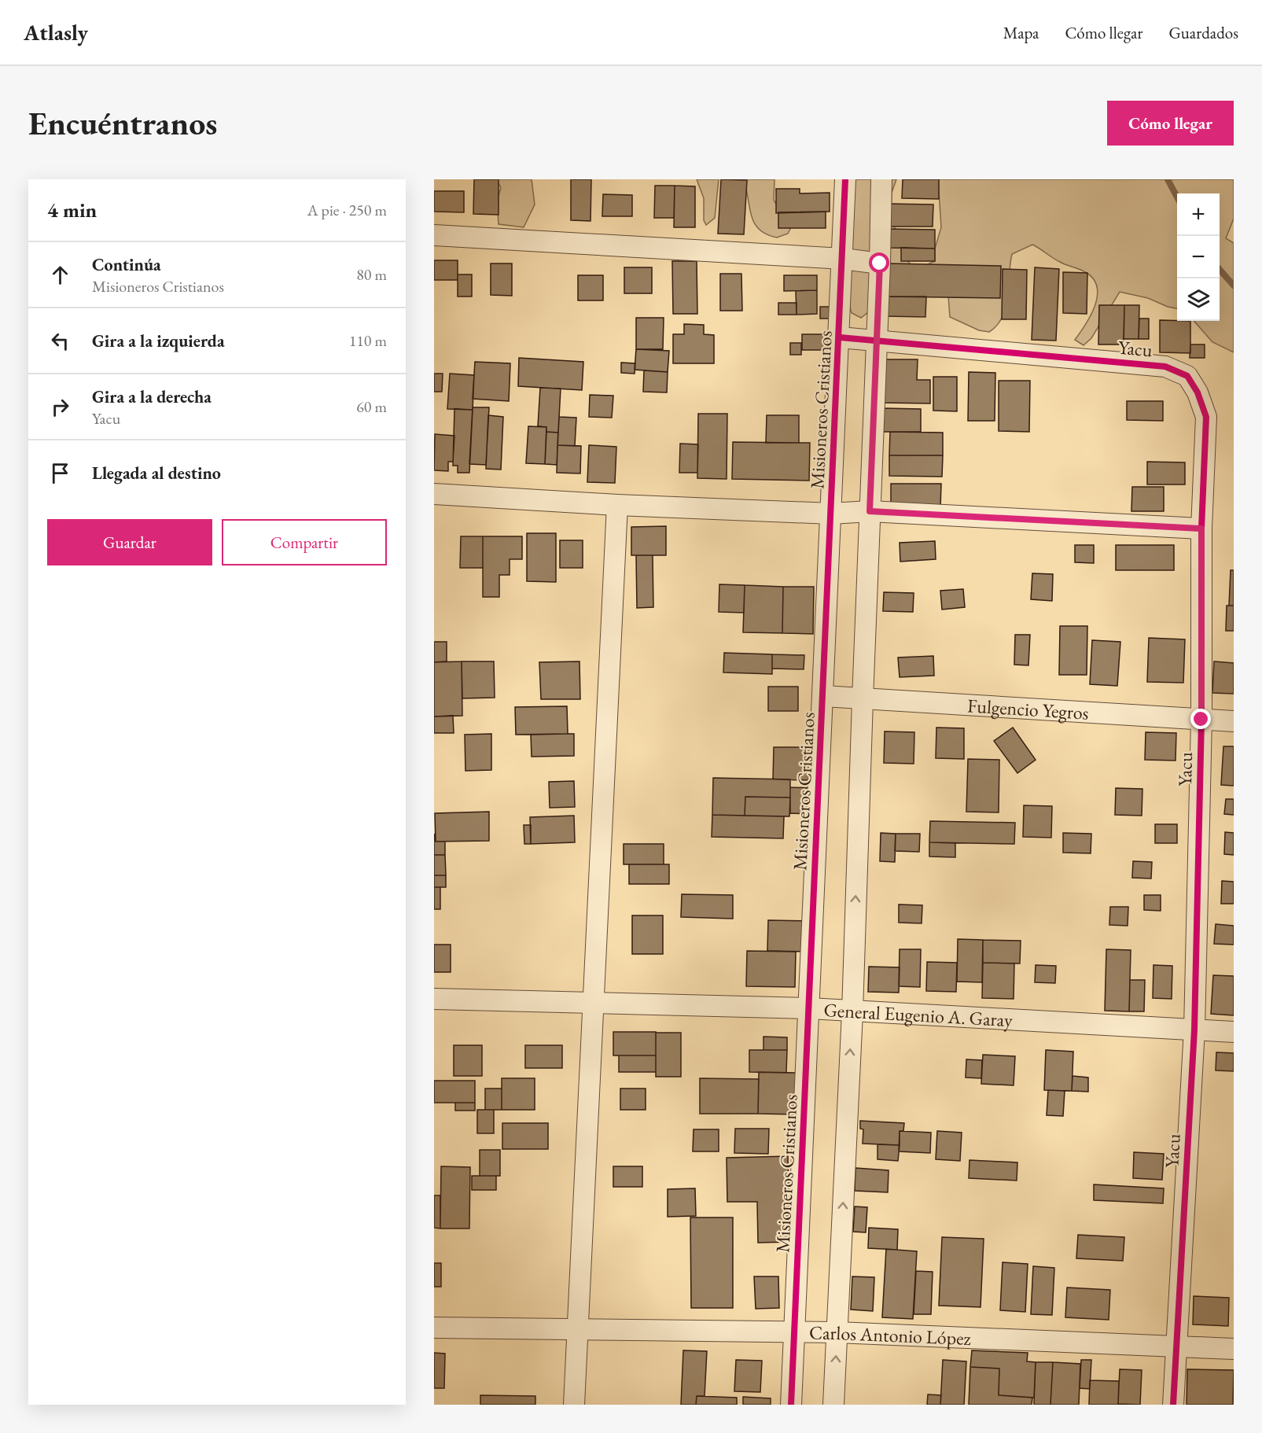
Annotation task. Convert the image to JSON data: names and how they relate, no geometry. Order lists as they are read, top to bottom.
{
  "streets": {
    "street": [
      "Yacu",
      "Misioneros Cristianos",
      "Fulgencio Yegros",
      "General Eugenio A. Garay",
      "Carlos Antonio López"
    ]
  },
  "crossings": [
    ["Yacu", "Misioneros Cristianos"],
    ["Yacu", "Fulgencio Yegros"],
    ["Yacu", "General Eugenio A. Garay"],
    ["Yacu", "Carlos Antonio López"],
    ["Misioneros Cristianos", "Fulgencio Yegros"],
    ["Misioneros Cristianos", "General Eugenio A. Garay"],
    ["Misioneros Cristianos", "Carlos Antonio López"]
  ],
  "page": {
    "header": "Atlasly",
    "nav": ["Mapa", "Cómo llegar", "Guardados"],
    "buttons": [
      "Cómo llegar",
      ["Guardar", "Compartir"]
    ],
    "title": "Encuéntranos",
    "heading": ["4 min", "A pie · 250 m"],
    "map_buttons": ["+", "−"],
    "list": [
      ["Continúa", "Misioneros Cristianos", "80 m"],
      ["Gira a la izquierda", "110 m"],
      ["Gira a la derecha", "Yacu", "60 m"],
      "Llegada al destino"
    ]
  }
}
